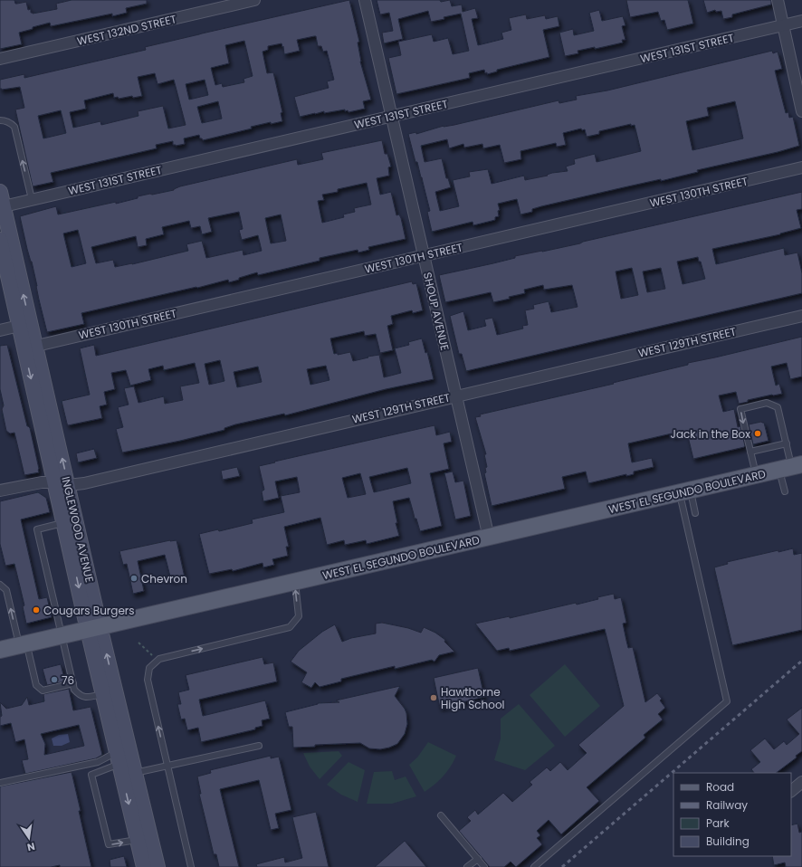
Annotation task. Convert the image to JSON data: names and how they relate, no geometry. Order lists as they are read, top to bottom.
{
  "streets": {
    "main road": ["WEST EL SEGUNDO BOULEVARD", "INGLEWOOD AVENUE"],
    "street": [
      "WEST 132ND STREET",
      "WEST 131ST STREET",
      "WEST 130TH STREET",
      "SHOUP AVENUE",
      "WEST 129TH STREET"
    ]
  },
  "crossings": [
    ["WEST 131ST STREET", "SHOUP AVENUE"],
    ["WEST 131ST STREET", "INGLEWOOD AVENUE"],
    ["WEST 130TH STREET", "SHOUP AVENUE"],
    ["WEST 130TH STREET", "INGLEWOOD AVENUE"],
    ["SHOUP AVENUE", "WEST 129TH STREET"],
    ["SHOUP AVENUE", "WEST EL SEGUNDO BOULEVARD"],
    ["WEST 129TH STREET", "INGLEWOOD AVENUE"],
    ["WEST EL SEGUNDO BOULEVARD", "INGLEWOOD AVENUE"]
  ],
  "places": [
    "Jack in the Box",
    "Chevron",
    "Cougars Burgers",
    "76",
    "Hawthorne High School"
  ],
  "legend": [
    "Road",
    "Railway",
    "Park",
    "Building"
  ],
  "north": "bottom"
}
